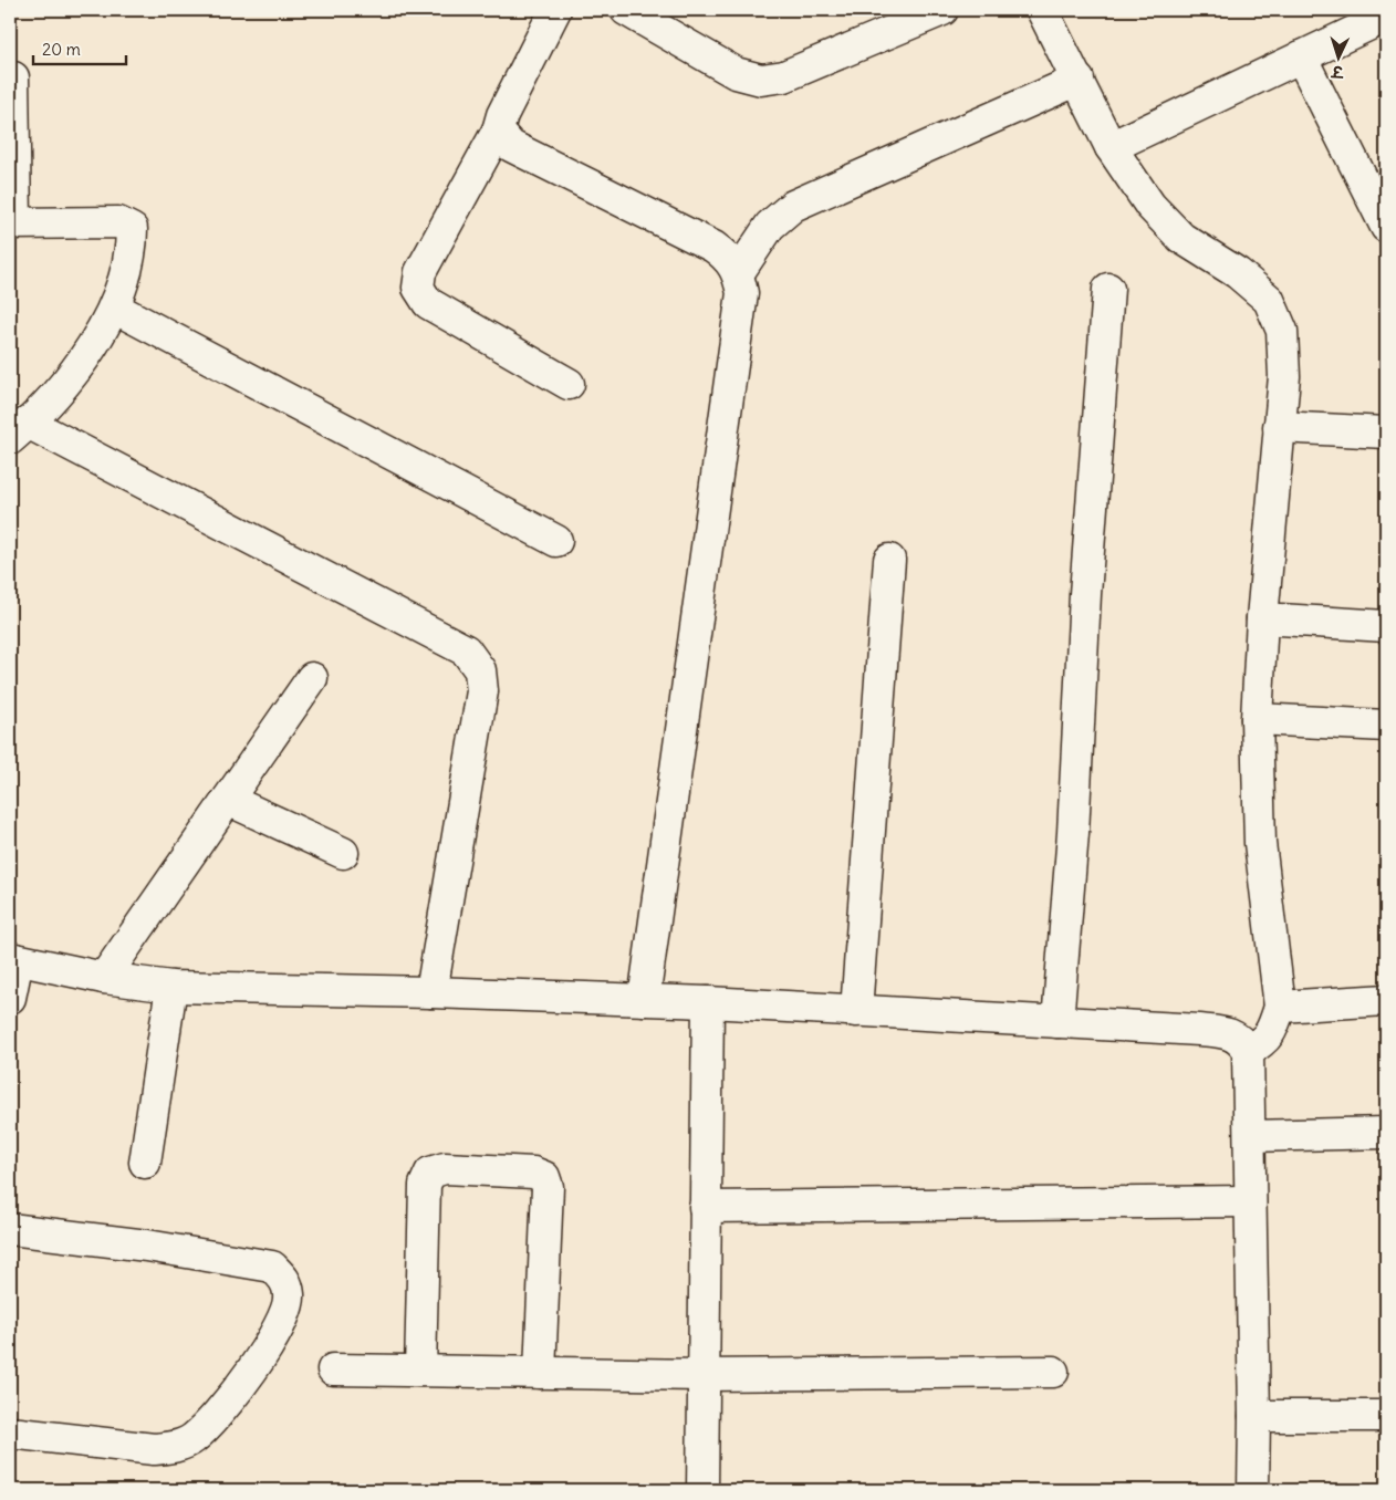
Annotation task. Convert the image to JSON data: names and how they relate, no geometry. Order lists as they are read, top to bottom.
{
  "scale_bar": "20 m",
  "north": "bottom"
}
